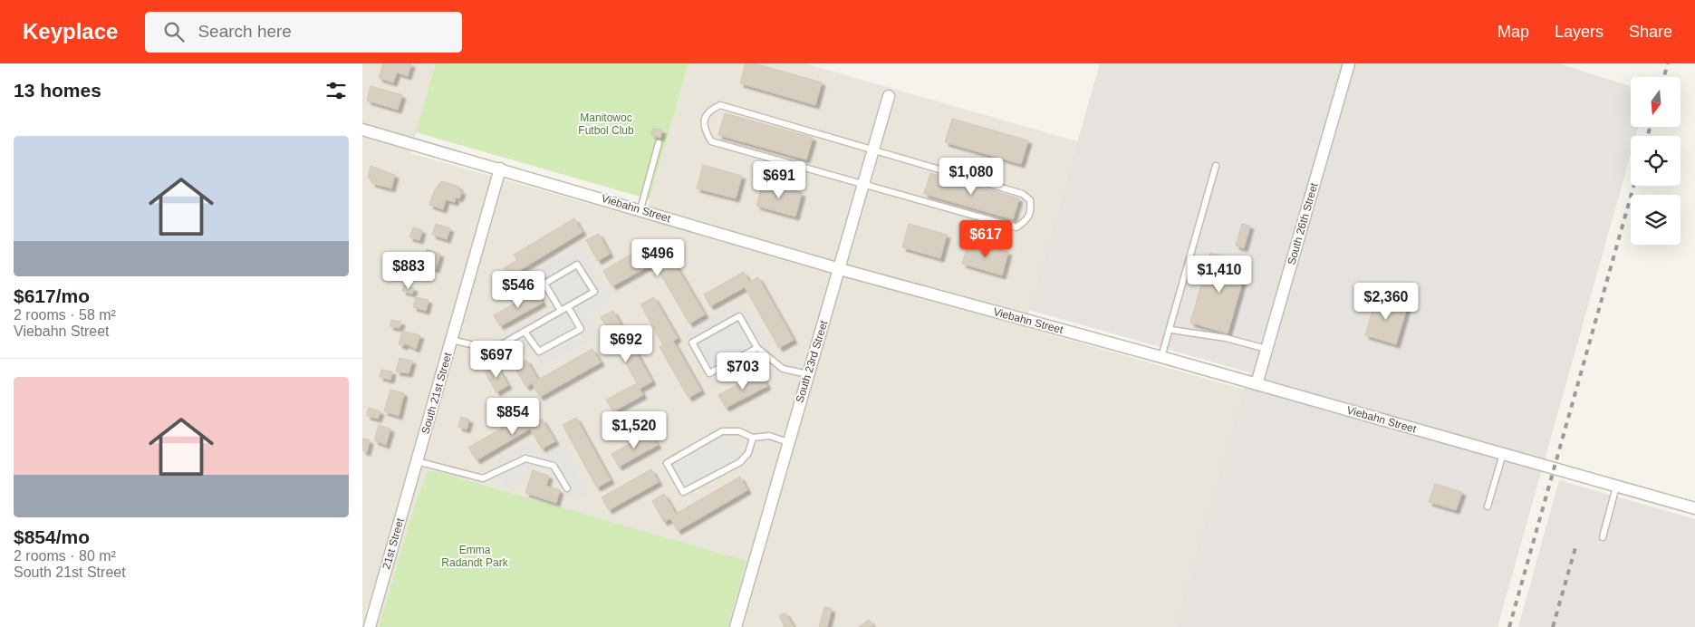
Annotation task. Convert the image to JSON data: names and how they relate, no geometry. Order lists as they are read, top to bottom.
{
  "streets": {
    "street": [
      "Viebahn Street",
      "South 26th Street",
      "South 23rd Street",
      "South 21st Street",
      "21st Street"
    ]
  },
  "crossings": [
    ["Viebahn Street", "South 26th Street"],
    ["Viebahn Street", "South 23rd Street"],
    ["Viebahn Street", "South 21st Street"],
    ["South 21st Street", "21st Street"]
  ],
  "parks": ["Manitowoc Futbol Club", "Emma Radandt Park"],
  "north": "bottom",
  "page": {
    "header": "Keyplace",
    "search": "Search here",
    "nav": ["Map", "Layers", "Share"],
    "heading": "13 homes",
    "list": [
      {
        "name": "$617/mo",
        "note": "2 rooms · 58 m² · Viebahn Street"
      },
      {
        "name": "$854/mo",
        "note": "2 rooms · 80 m² · South 21st Street"
      }
    ],
    "price": [
      "$1,080",
      "$691",
      "$617",
      "$496",
      "$883",
      "$1,410",
      "$546",
      "$2,360",
      "$692",
      "$697",
      "$703",
      "$854",
      "$1,520"
    ]
  }
}
